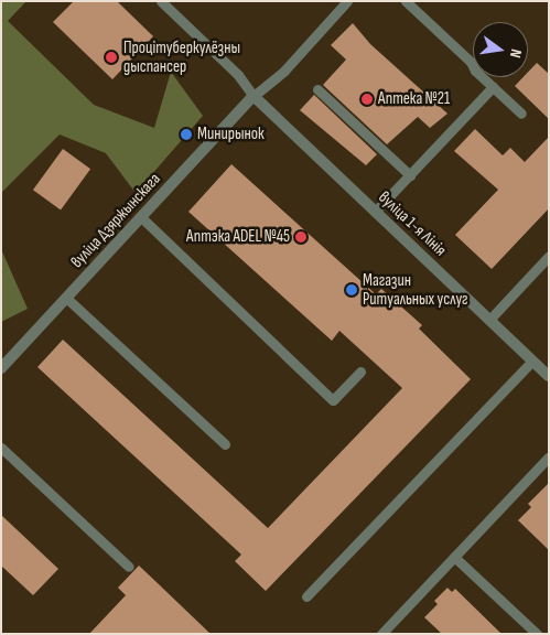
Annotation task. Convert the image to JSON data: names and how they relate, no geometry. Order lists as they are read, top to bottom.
{
  "streets": {
    "street": ["вуліца Дзяржынскага", "вуліца 1-я Лінія"]
  },
  "crossings": [
    ["вуліца Дзяржынскага", "вуліца 1-я Лінія"]
  ],
  "places": [
    "Процітуберкулёзны дыспансер",
    "Аптека №21",
    "Минирынок",
    "Аптэка ADEL №45",
    "Магазин Ритуальных услуг"
  ],
  "north": "right"
}
